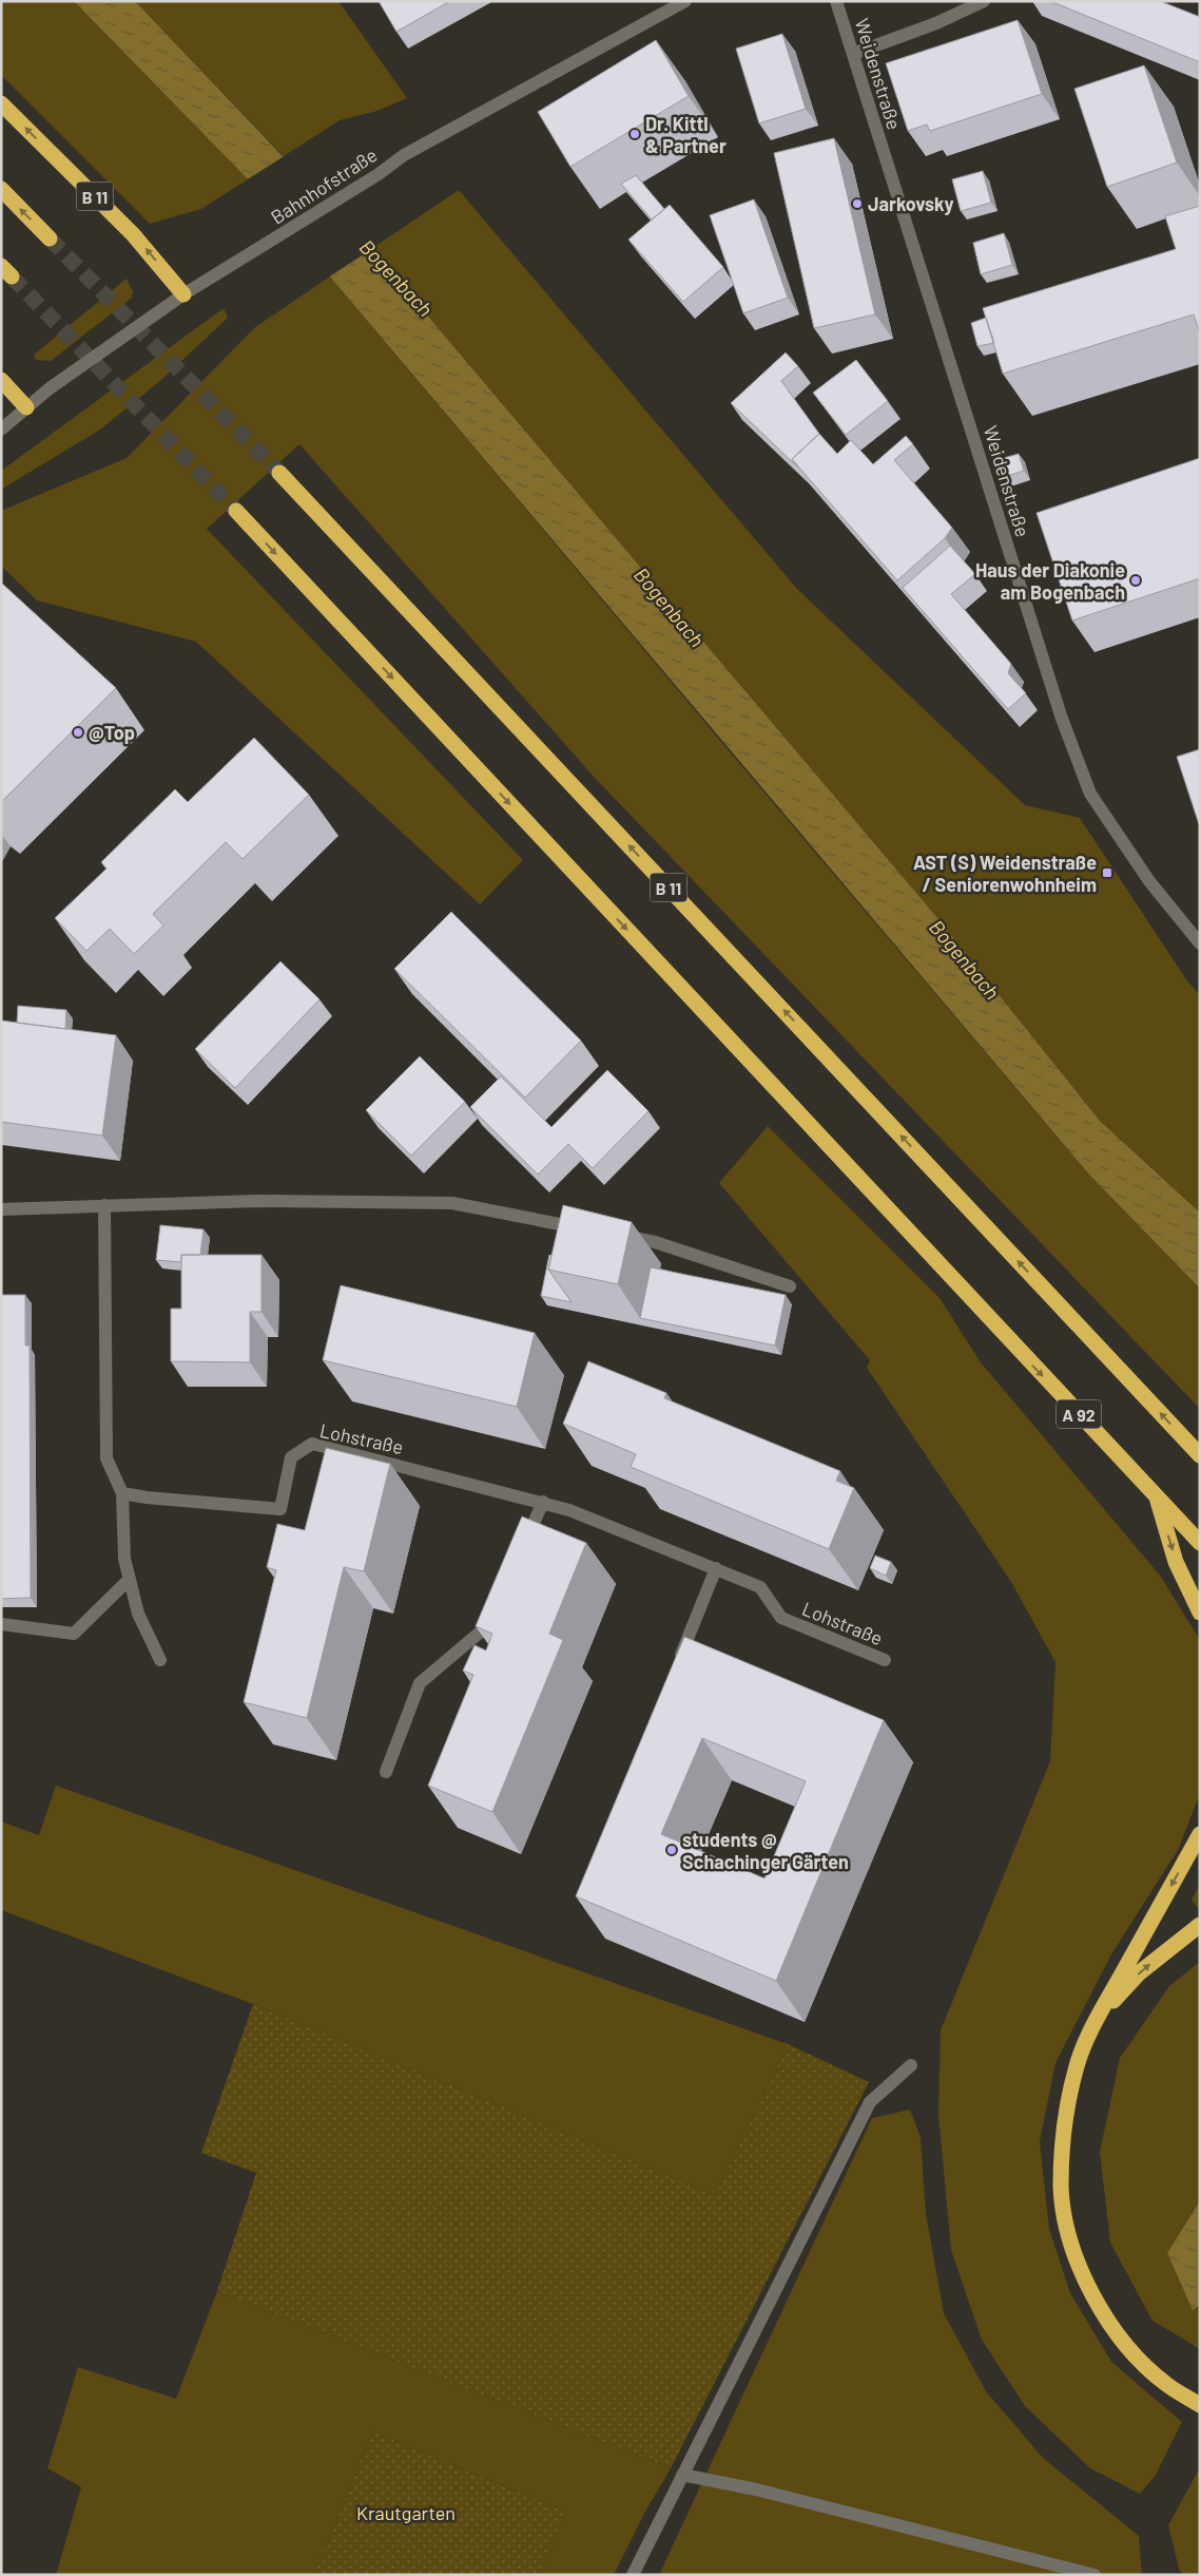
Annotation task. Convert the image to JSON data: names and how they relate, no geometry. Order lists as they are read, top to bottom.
{
  "streets": {
    "highway": ["B 11", "A 92"],
    "street": ["Weidenstraße", "Bahnhofstraße", "Lohstraße"]
  },
  "crossings": [
    ["Bahnhofstraße", "B 11"]
  ],
  "water": ["Bogenbach"],
  "parks": ["Krautgarten"],
  "places": {
    "other": [
      "Dr. Kittl & Partner",
      "Jarkovsky",
      "Haus der Diakonie am Bogenbach",
      "@Top",
      "students @ Schachinger Gärten"
    ],
    "transit": ["AST (S) Weidenstraße / Seniorenwohnheim"]
  }
}
